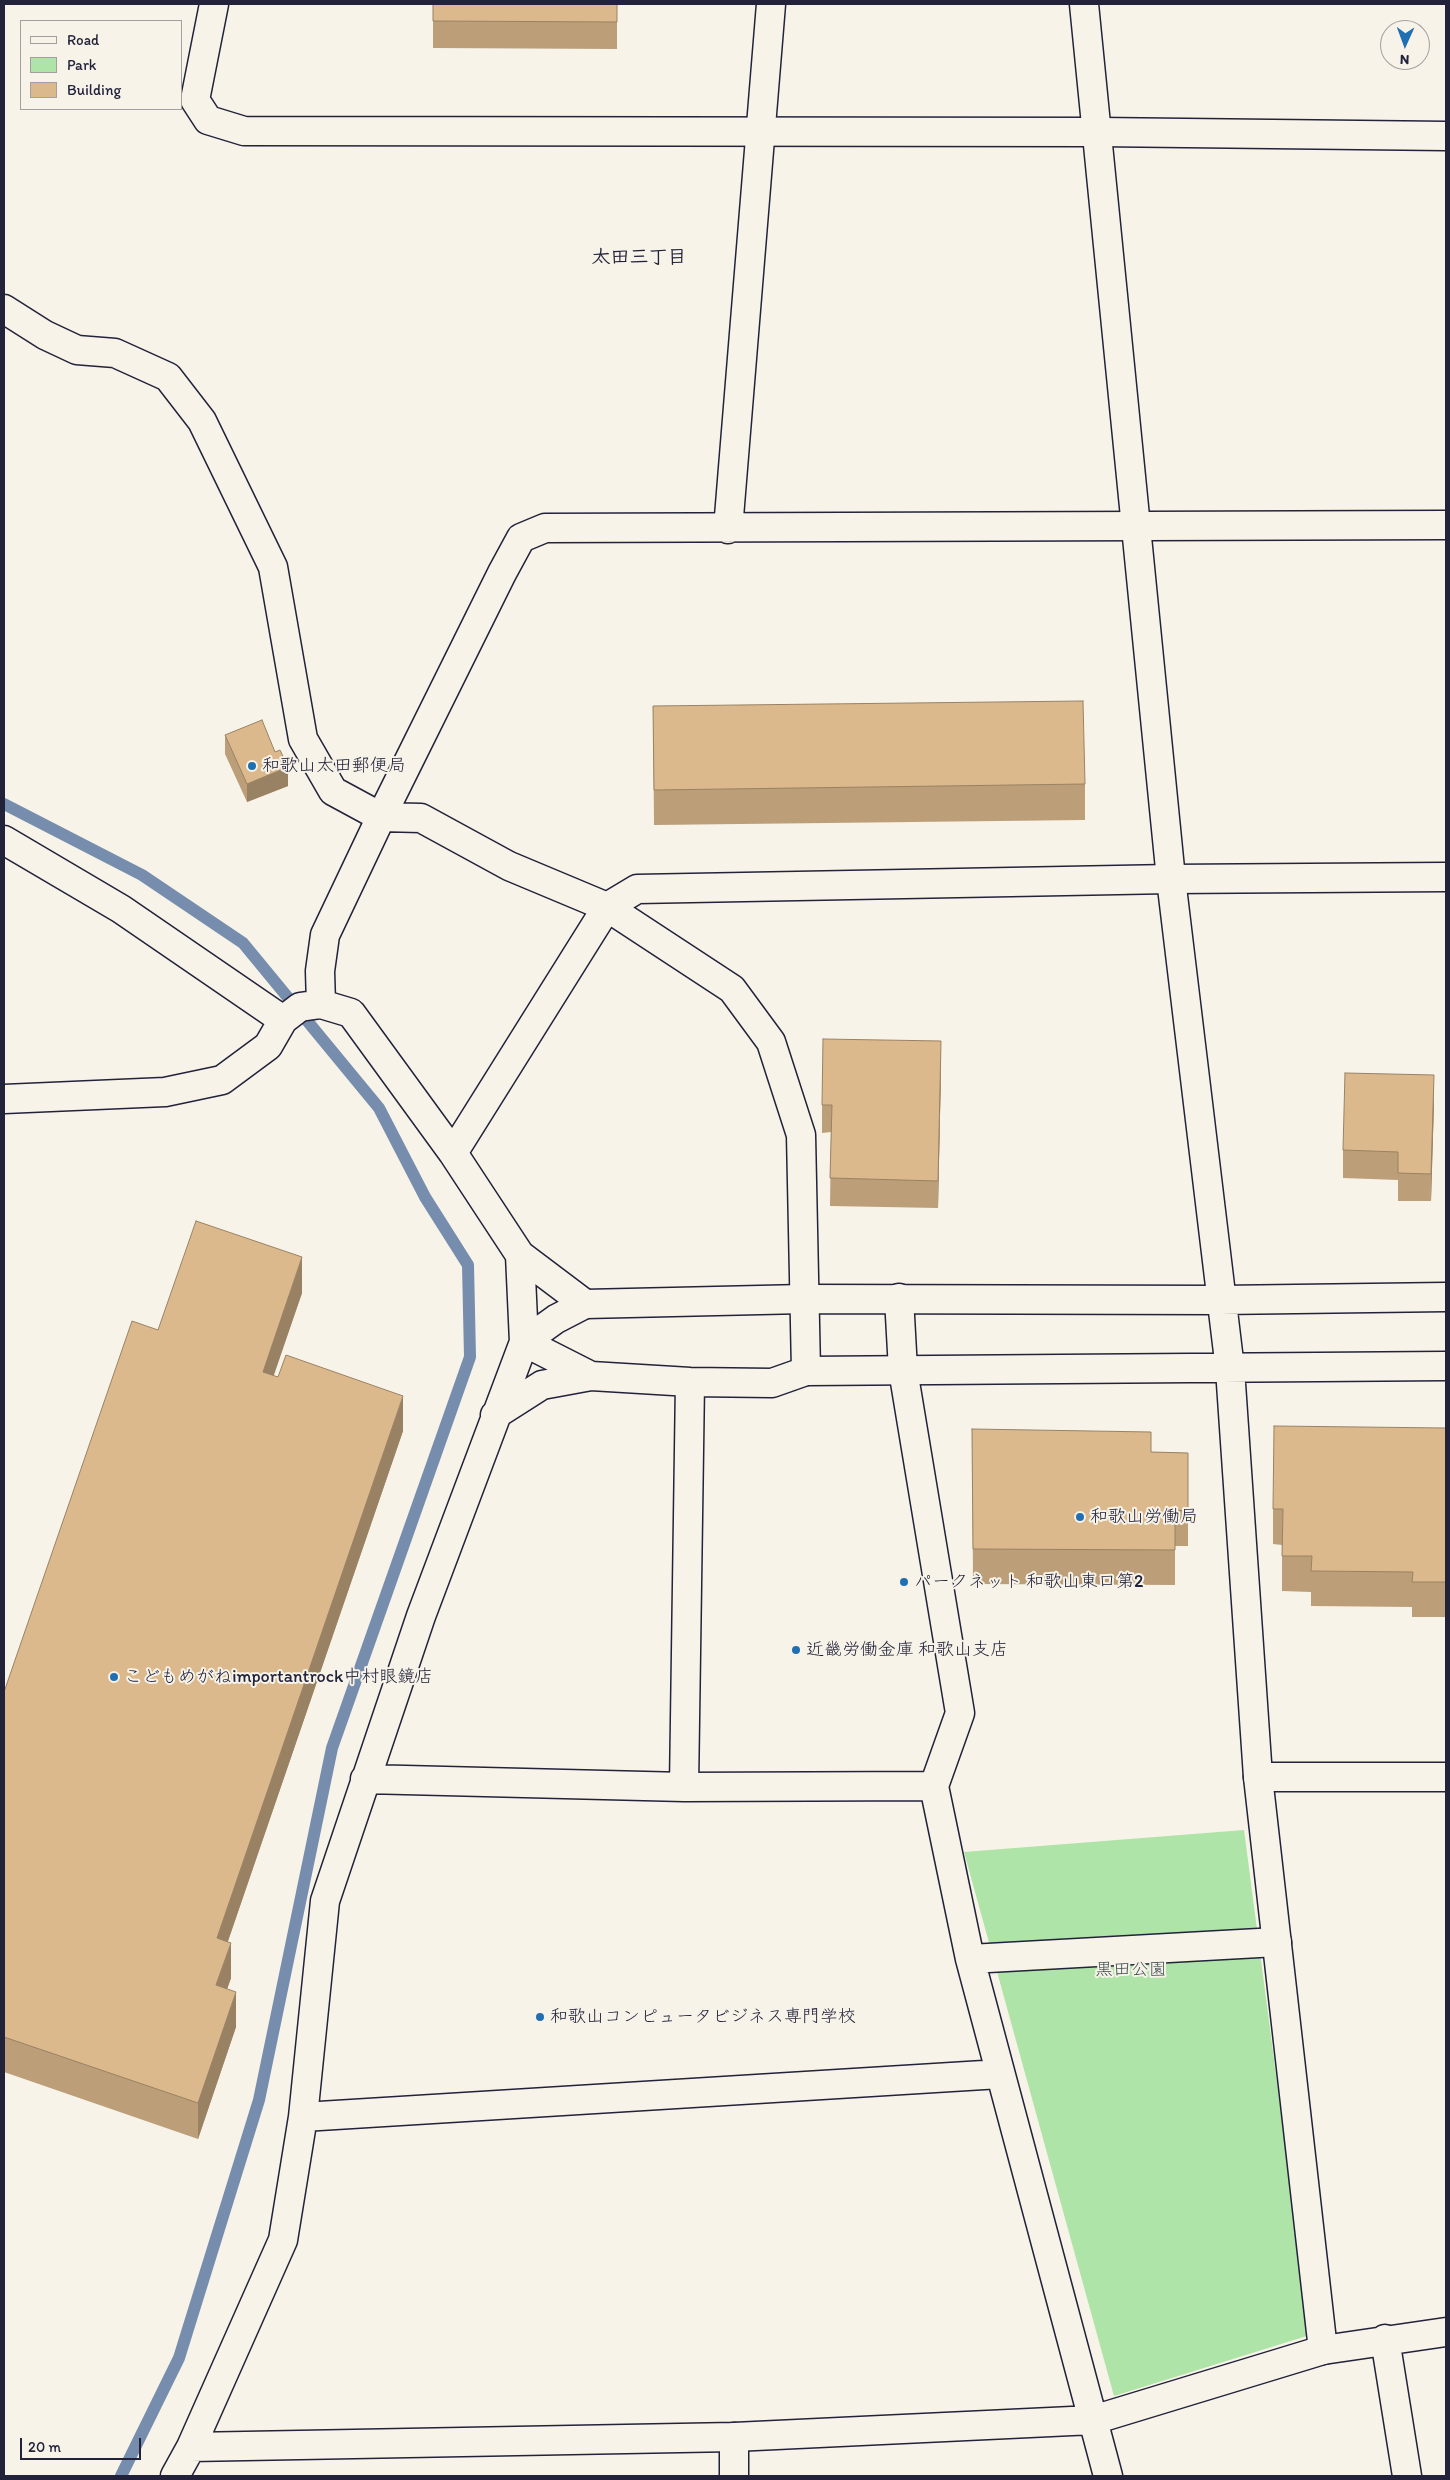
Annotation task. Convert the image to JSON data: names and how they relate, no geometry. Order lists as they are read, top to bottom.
{
  "districts": ["太田三丁目"],
  "parks": ["黒田公園"],
  "places": [
    "和歌山太田郵便局",
    "和歌山労働局",
    "パークネット 和歌山東口第2",
    "近畿労働金庫 和歌山支店",
    "こどもめがねimportantrock中村眼鏡店",
    "和歌山コンピュータビジネス専門学校"
  ],
  "legend": ["Road", "Park", "Building"],
  "scale_bar": "20 m",
  "north": "bottom"
}
